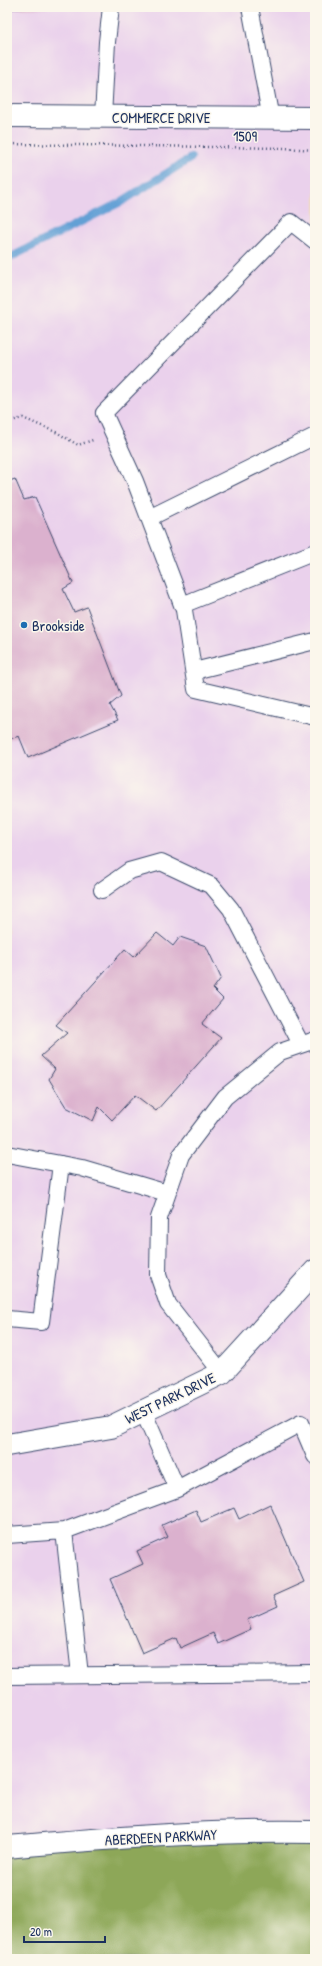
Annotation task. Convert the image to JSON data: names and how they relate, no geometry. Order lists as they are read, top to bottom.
{
  "streets": {
    "street": ["COMMERCE DRIVE", "WEST PARK DRIVE", "ABERDEEN PARKWAY"],
    "path": ["1509"]
  },
  "places": ["Brookside"],
  "scale_bar": "20 m"
}
